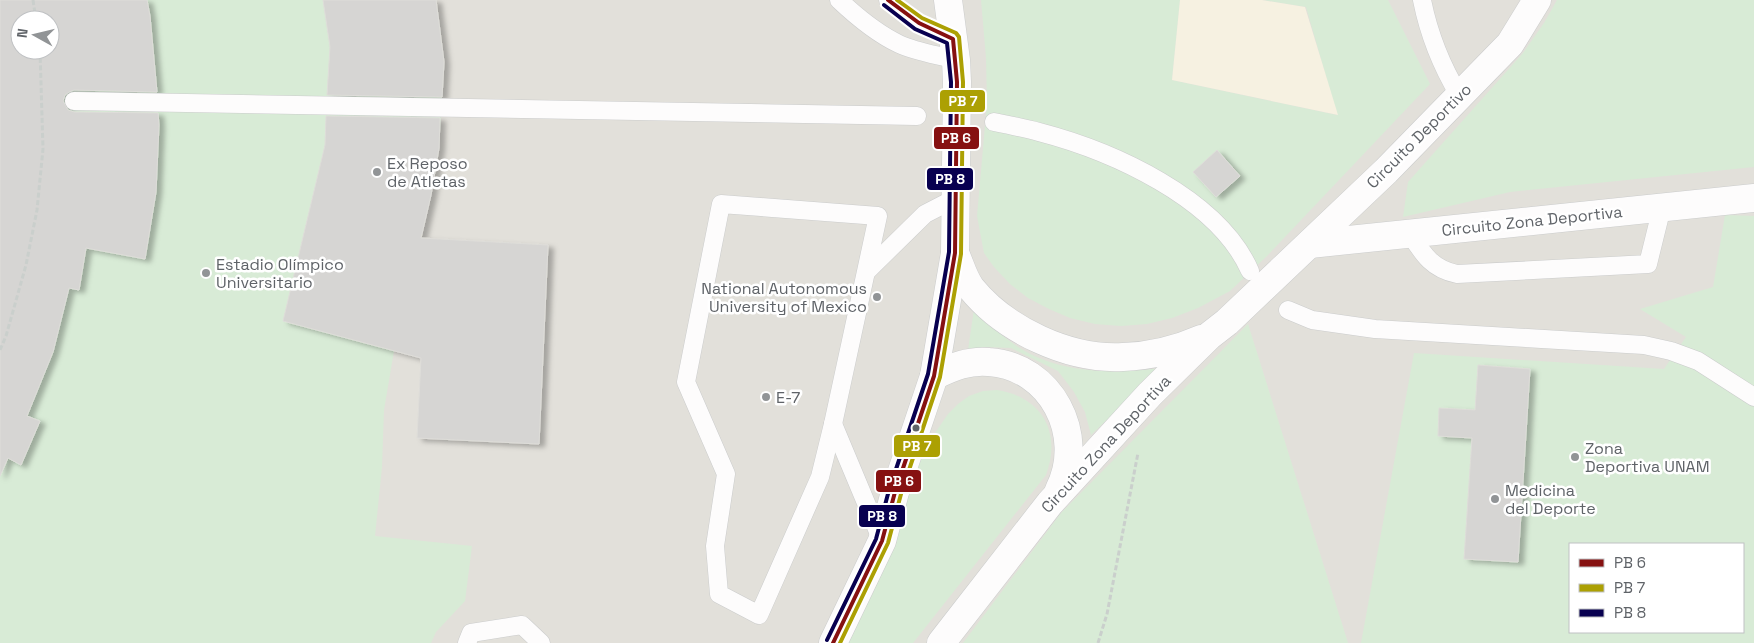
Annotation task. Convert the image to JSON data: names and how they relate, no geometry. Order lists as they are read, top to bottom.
{
  "streets": {
    "street": ["Circuito Deportivo", "Circuito Zona Deportiva"]
  },
  "crossings": [
    ["Circuito Deportivo", "Circuito Zona Deportiva"]
  ],
  "places": [
    "Ex Reposo de Atletas",
    "Estadio Olímpico Universitario",
    "National Autonomous University of Mexico",
    "E-7",
    "Zona Deportiva UNAM",
    "Medicina del Deporte"
  ],
  "legend": ["PB 6", "PB 7", "PB 8"],
  "north": "left"
}
